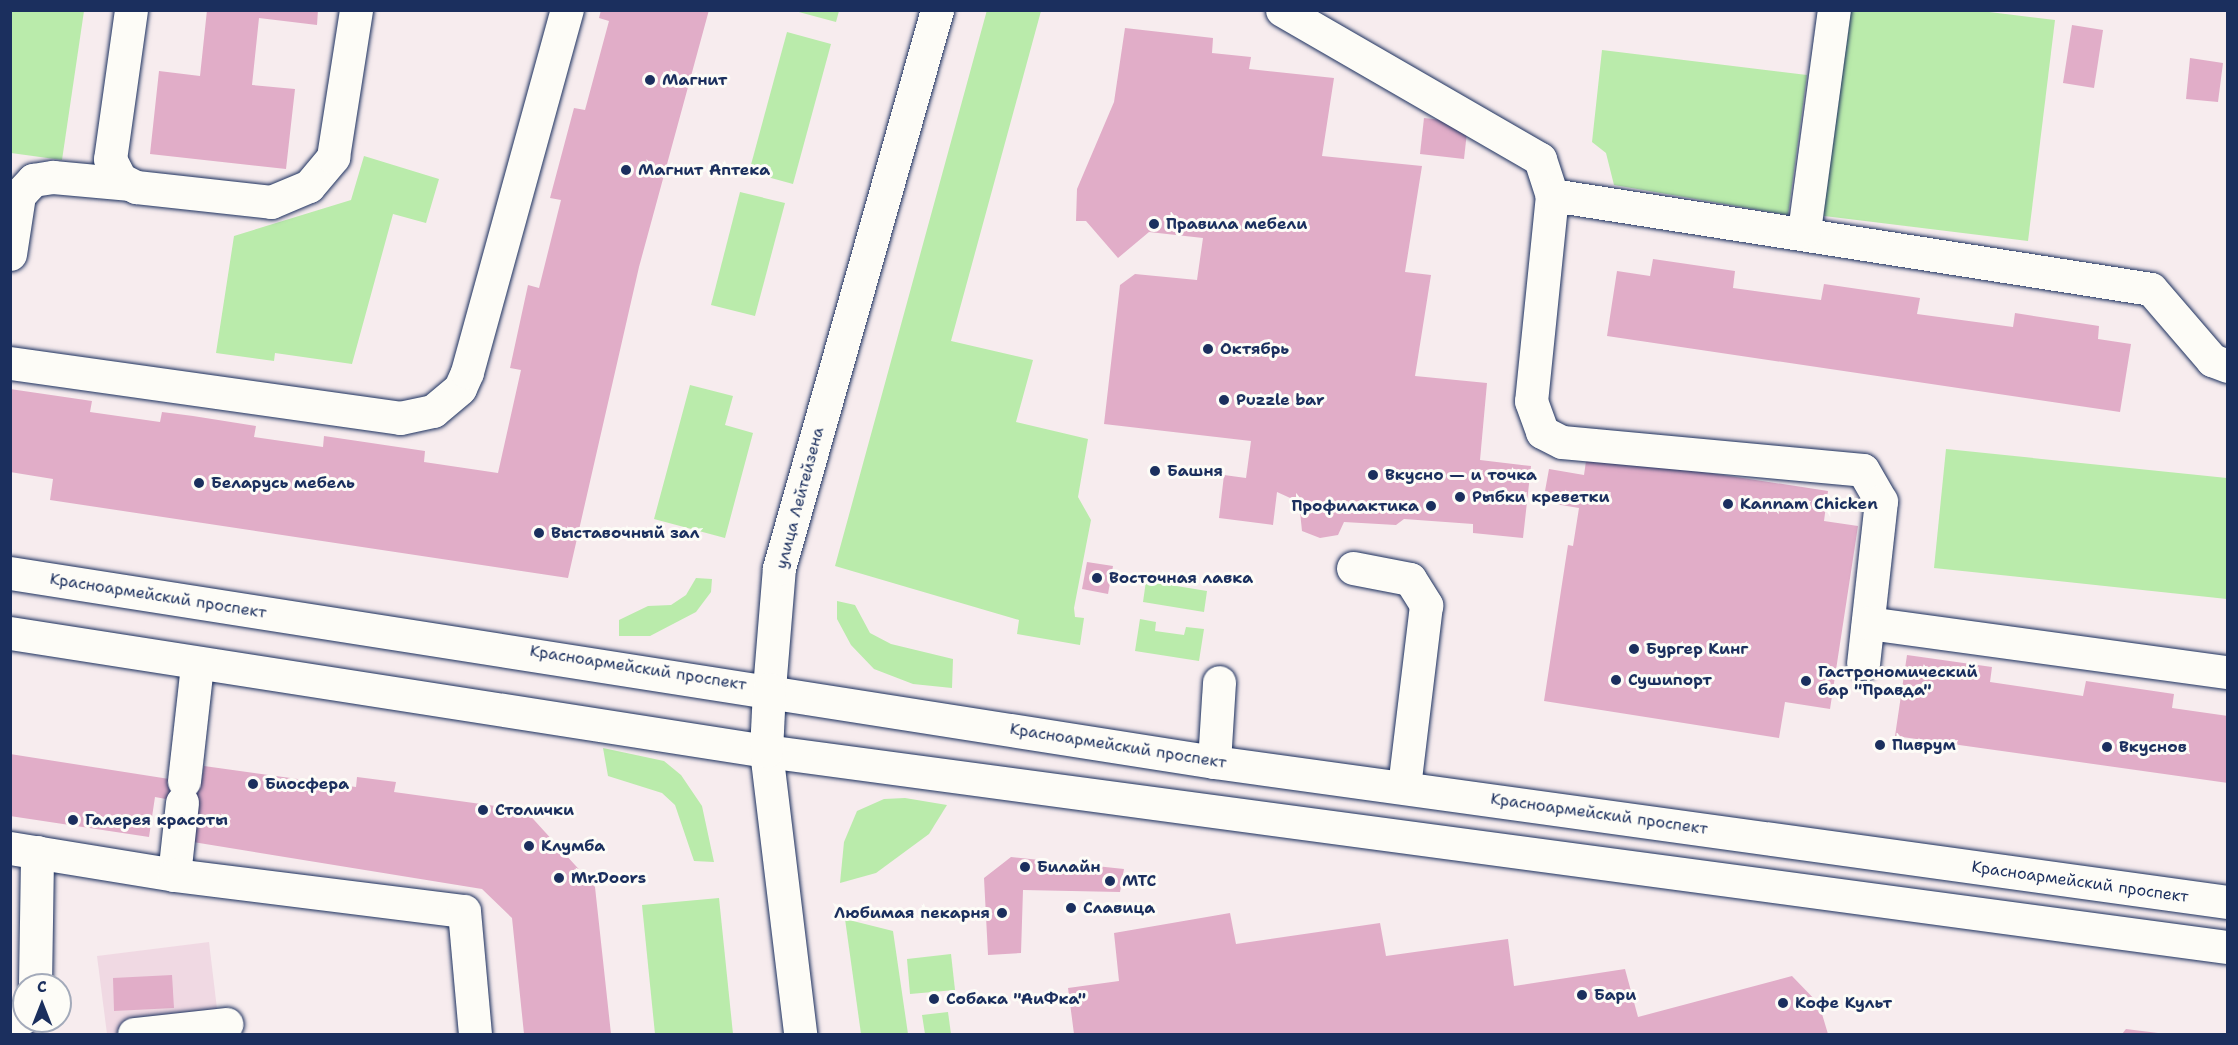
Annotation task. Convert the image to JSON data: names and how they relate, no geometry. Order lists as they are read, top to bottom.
{
  "streets": {
    "main road": ["улица Лейтейзена", "Красноармейский проспект"]
  },
  "crossings": [
    ["улица Лейтейзена", "Красноармейский проспект"]
  ],
  "places": [
    "Магнит",
    "Магнит Аптека",
    "Правила мебели",
    "Октябрь",
    "Puzzle bar",
    "Башня",
    "Вкусно — и точка",
    "Беларусь мебель",
    "Рыбки креветки",
    "Kannam Chicken",
    "Профилактика",
    "Выставочный зал",
    "Восточная лавка",
    "Бургер Кинг",
    "Сушипорт",
    "Гастрономический бар \"Правда\"",
    "Пиврум",
    "Вкуснов",
    "Биосфера",
    "Столички",
    "Галерея красоты",
    "Клумба",
    "Билайн",
    "Mr.Doors",
    "МТС",
    "Славица",
    "Любимая пекарня",
    "Бари",
    "Собака \"АиФка\"",
    "Кофе Культ"
  ],
  "north": "top"
}
